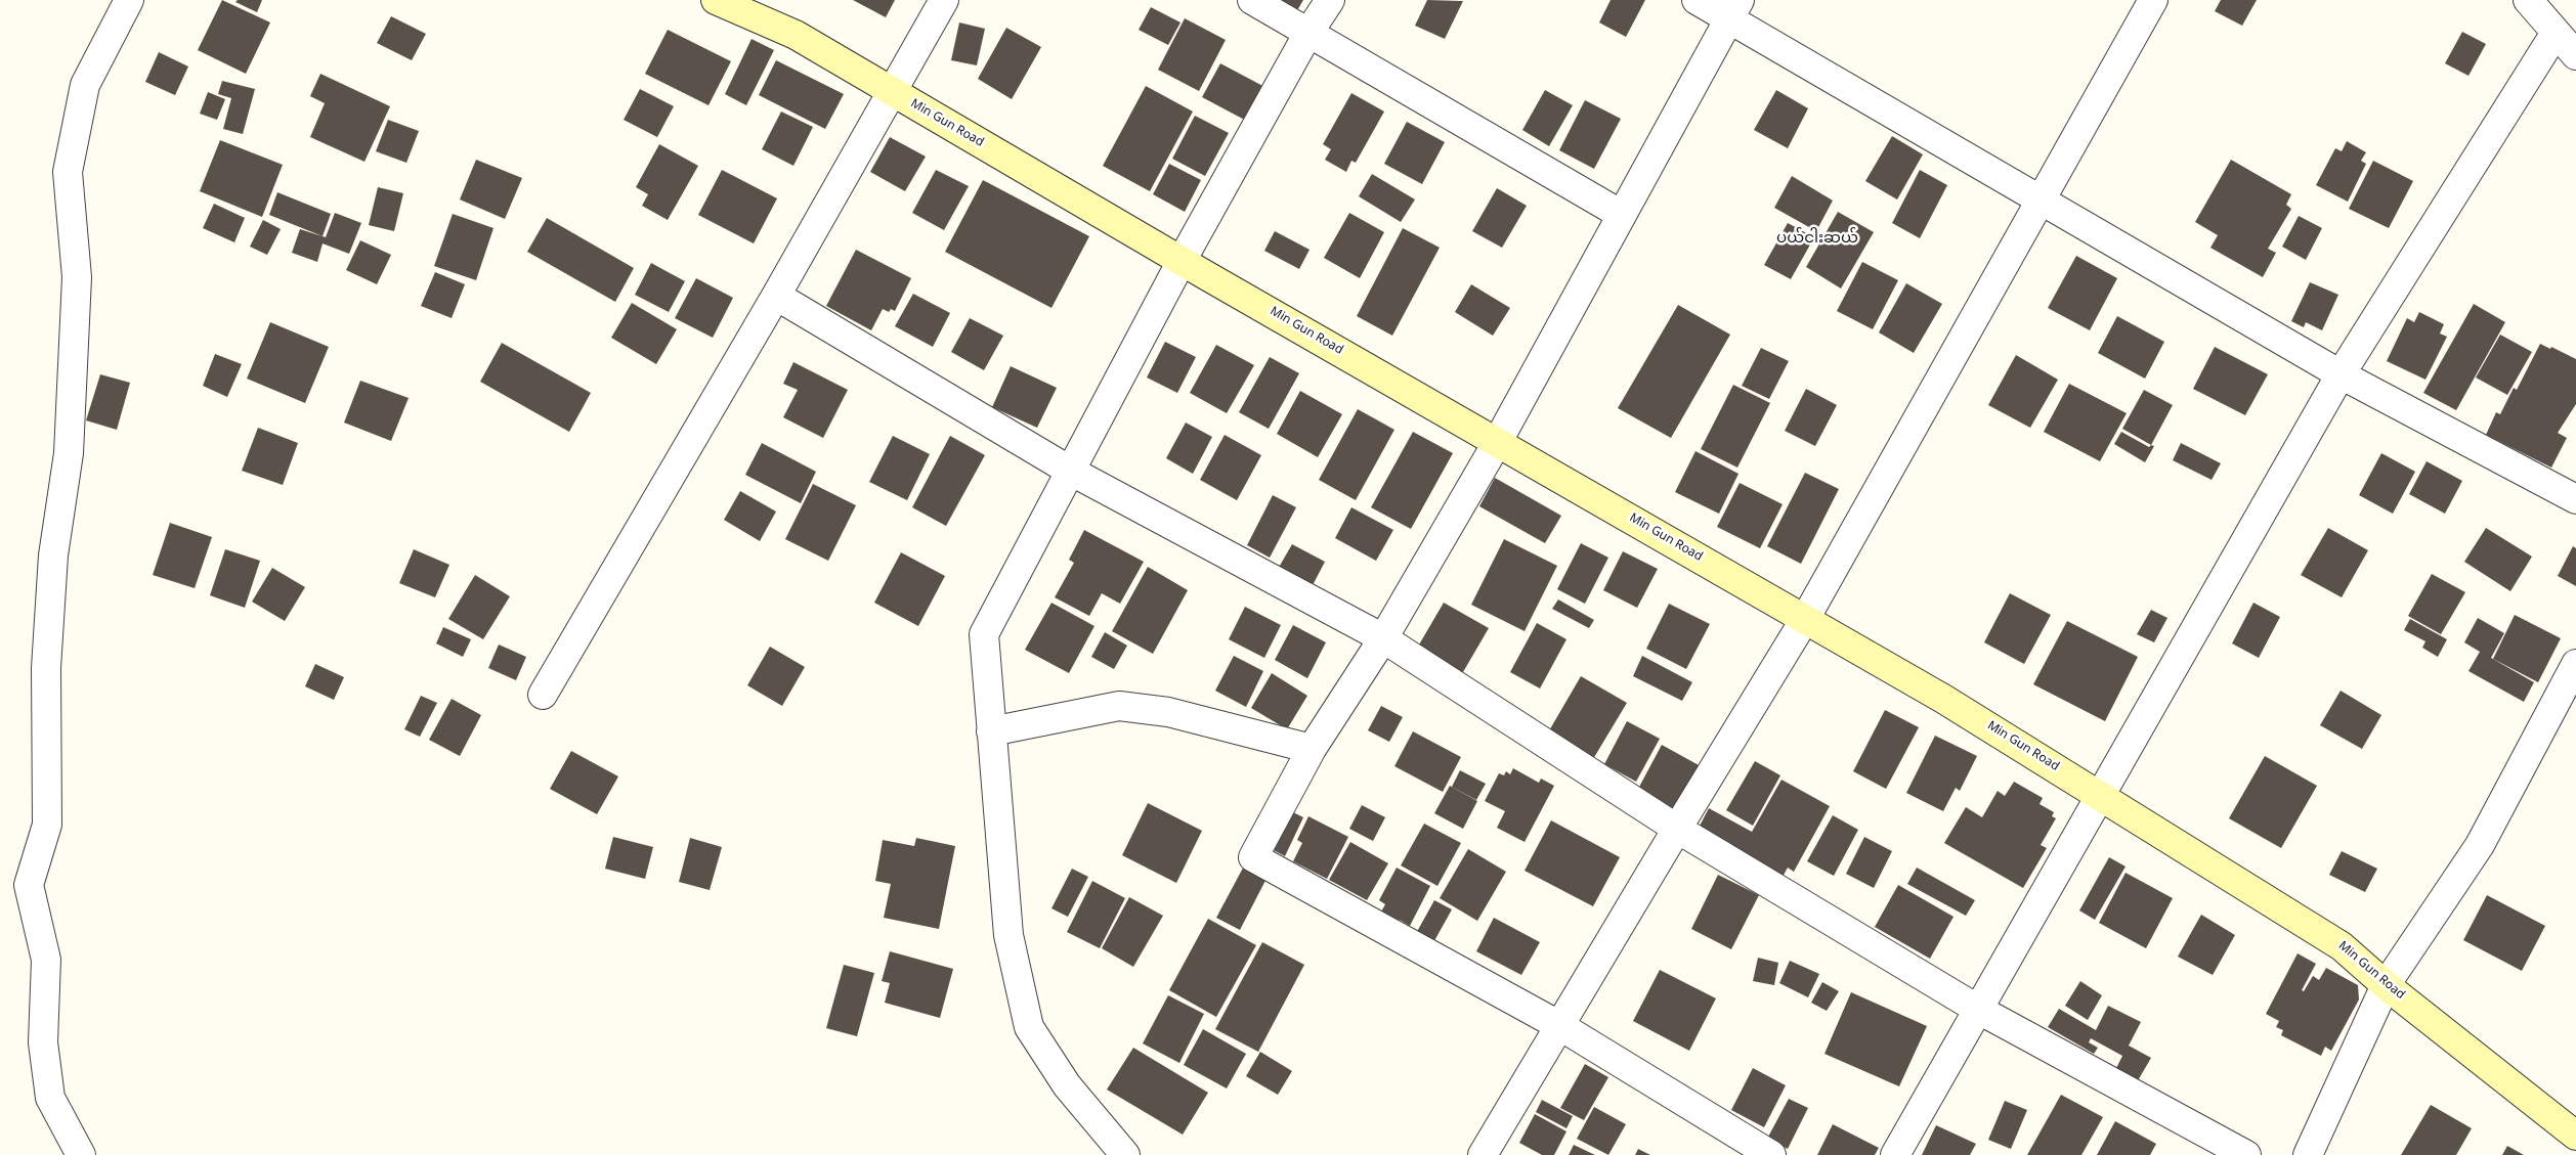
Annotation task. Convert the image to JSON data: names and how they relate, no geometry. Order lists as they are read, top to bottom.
{
  "streets": {
    "street": ["Min Gun Road"]
  },
  "districts": ["ပယ်ငါးဆယ်"]
}
